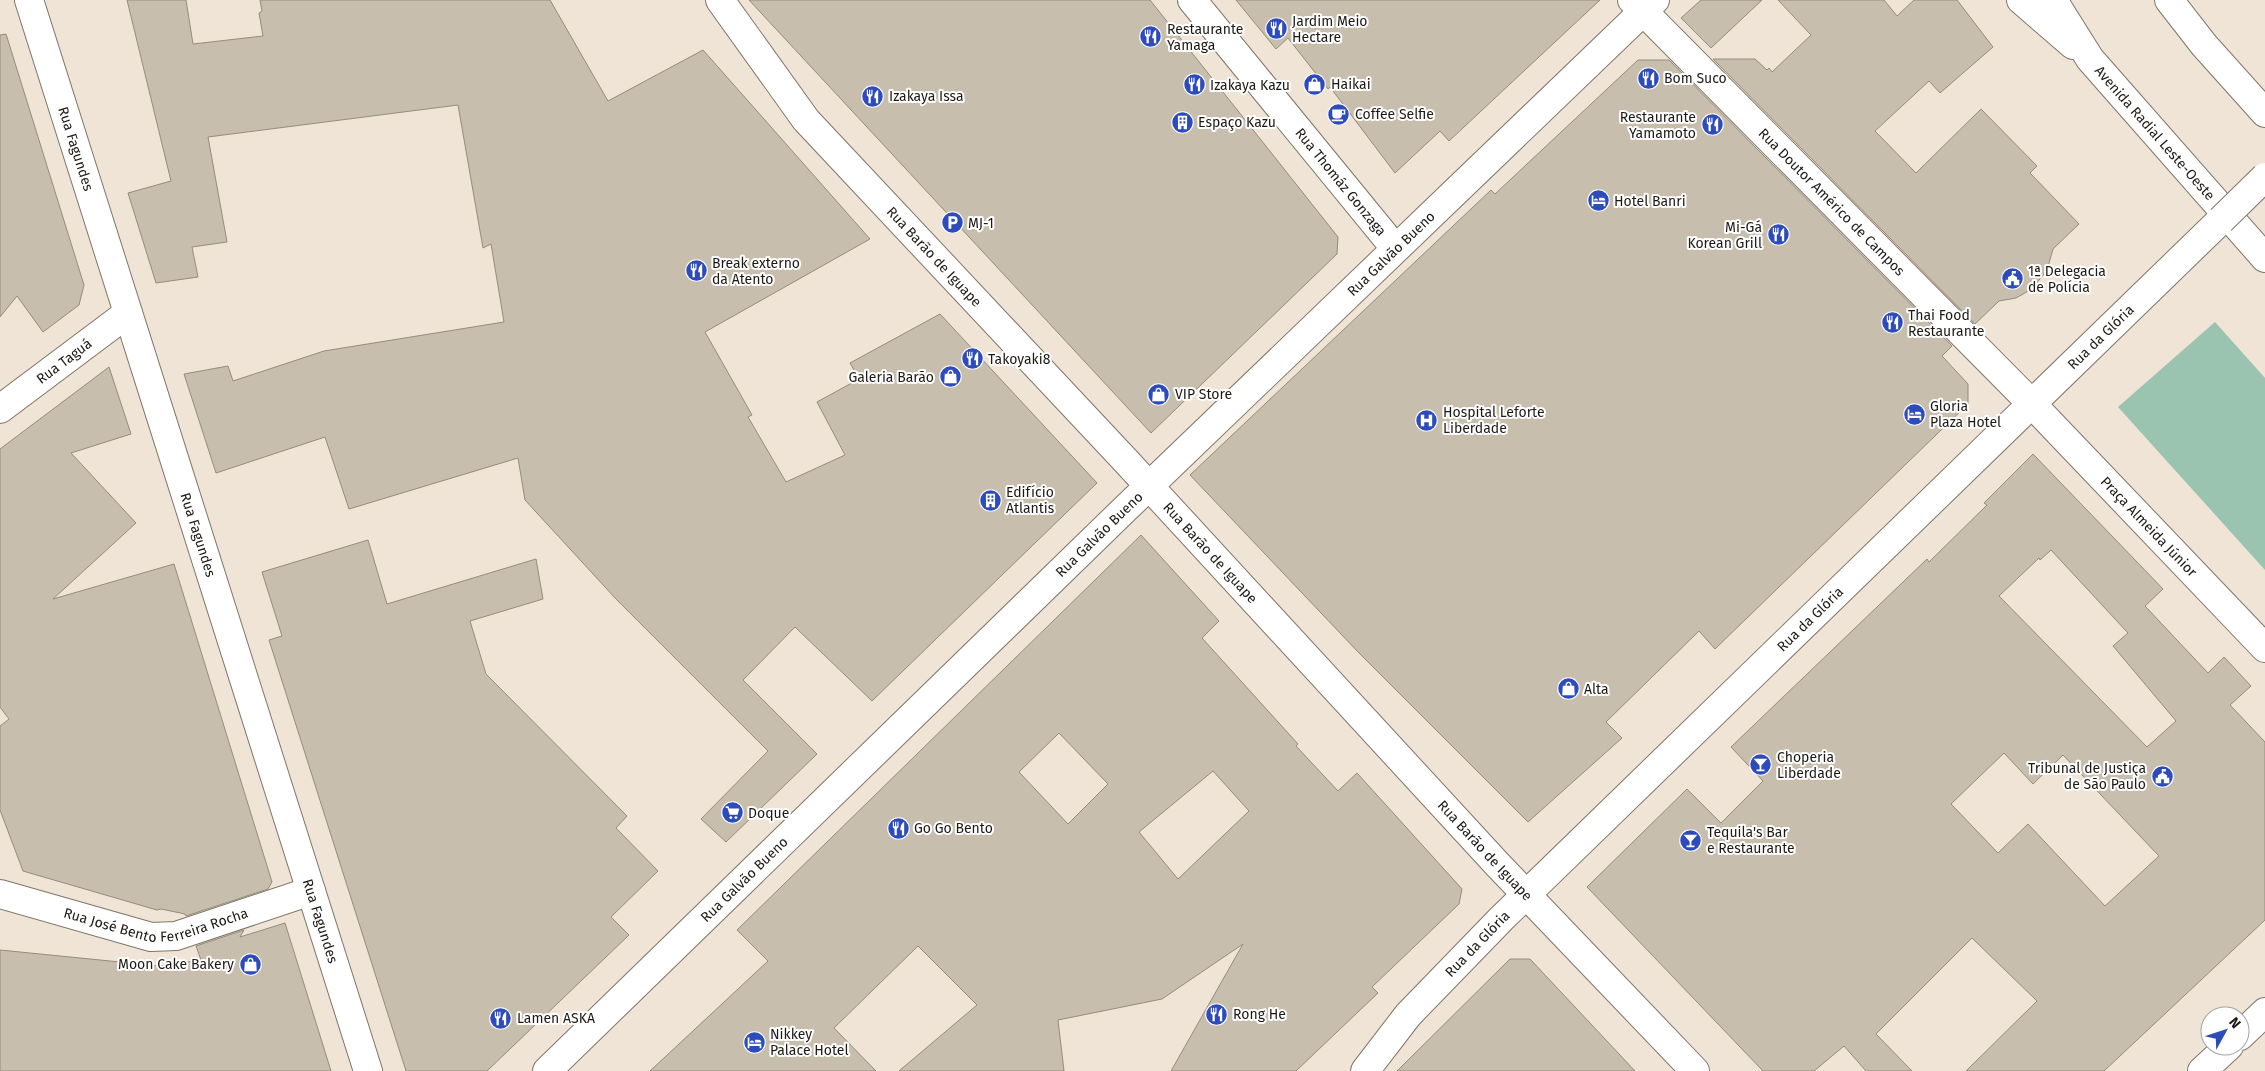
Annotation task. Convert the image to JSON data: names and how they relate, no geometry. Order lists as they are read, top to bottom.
{
  "streets": {
    "main road": [
      "Avenida Radial Leste-Oeste",
      "Rua Fagundes",
      "Rua Thomáz Gonzaga",
      "Rua Doutor Américo de Campos",
      "Rua Galvão Bueno",
      "Rua Barão de Iguape",
      "Rua da Glória",
      "Rua Taguá",
      "Praça Almeida Júnior",
      "Rua José Bento Ferreira Rocha"
    ]
  },
  "crossings": [
    ["Rua Fagundes", "Rua Taguá"],
    ["Rua Fagundes", "Rua José Bento Ferreira Rocha"],
    ["Rua Thomáz Gonzaga", "Rua Galvão Bueno"],
    ["Rua Doutor Américo de Campos", "Rua Galvão Bueno"],
    ["Rua Doutor Américo de Campos", "Rua da Glória"],
    ["Rua Doutor Américo de Campos", "Praça Almeida Júnior"],
    ["Rua Galvão Bueno", "Rua Barão de Iguape"],
    ["Rua Barão de Iguape", "Rua da Glória"],
    ["Rua da Glória", "Praça Almeida Júnior"]
  ],
  "places": {
    "restaurant": [
      "Jardim Meio Hectare",
      "Restaurante Yamaga",
      "Bom Suco",
      "Izakaya Kazu",
      "Izakaya Issa",
      "Restaurante Yamamoto",
      "Mi-Gá Korean Grill",
      "Break externo da Atento",
      "Thai Food Restaurante",
      "Takoyaki8",
      "Go Go Bento",
      "Rong He",
      "Lamen ASKA"
    ],
    "shop": [
      "Haikai",
      "Galeria Barão",
      "VIP Store",
      "Alta",
      "Moon Cake Bakery"
    ],
    "cafe": ["Coffee Selfie"],
    "building": ["Espaço Kazu", "Edifício Atlantis"],
    "hotel": ["Hotel Banri", "Gloria Plaza Hotel", "Nikkey Palace Hotel"],
    "parking": ["MJ-1"],
    "public building": ["1ª Delegacia de Polícia", "Tribunal de Justiça de São Paulo"],
    "hospital": ["Hospital Leforte Liberdade"],
    "bar": ["Choperia Liberdade", "Tequila's Bar e Restaurante"],
    "supermarket": ["Doque"]
  },
  "north": "top right"
}
